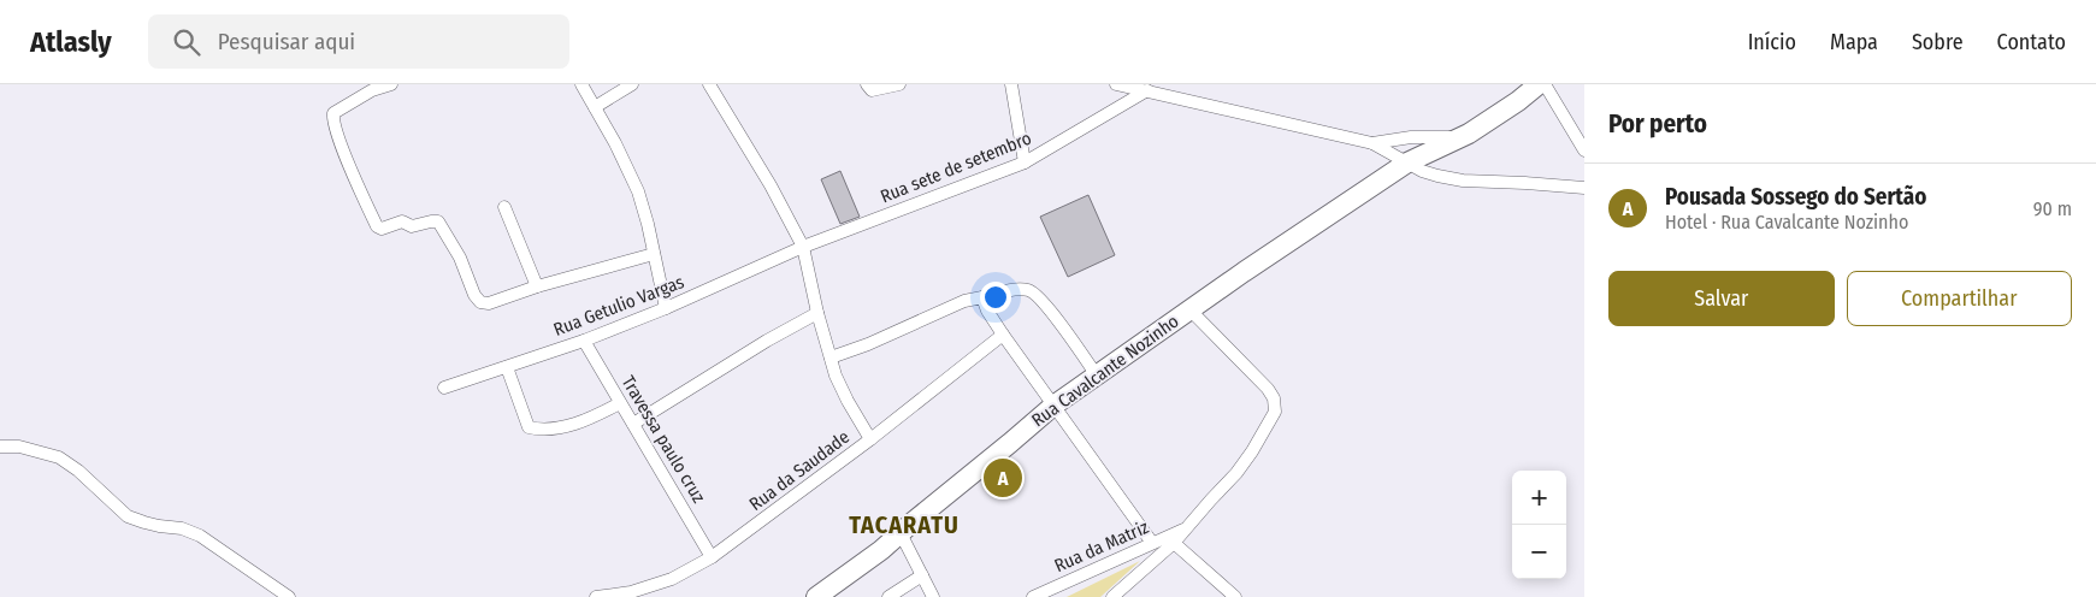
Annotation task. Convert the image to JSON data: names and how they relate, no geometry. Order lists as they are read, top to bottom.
{
  "streets": {
    "main road": ["Rua Cavalcante Nozinho"],
    "street": [
      "Rua sete de setembro",
      "Rua Getulio Vargas",
      "Travessa paulo cruz",
      "Rua da Saudade",
      "Rua da Matriz"
    ]
  },
  "crossings": [
    ["Rua sete de setembro", "Rua Getulio Vargas"],
    ["Rua Getulio Vargas", "Travessa paulo cruz"],
    ["Travessa paulo cruz", "Rua da Saudade"]
  ],
  "districts": ["TACARATU"],
  "page": {
    "header": "Atlasly",
    "search": "Pesquisar aqui",
    "nav": [
      "Início",
      "Mapa",
      "Sobre",
      "Contato"
    ],
    "heading": "Por perto",
    "list": [
      {
        "mark": "A",
        "name": "Pousada Sossego do Sertão",
        "note": "Hotel · Rua Cavalcante Nozinho",
        "value": "90 m"
      }
    ],
    "buttons": ["Salvar", "Compartilhar"],
    "pins": "A",
    "map_buttons": ["+", "−"]
  }
}
